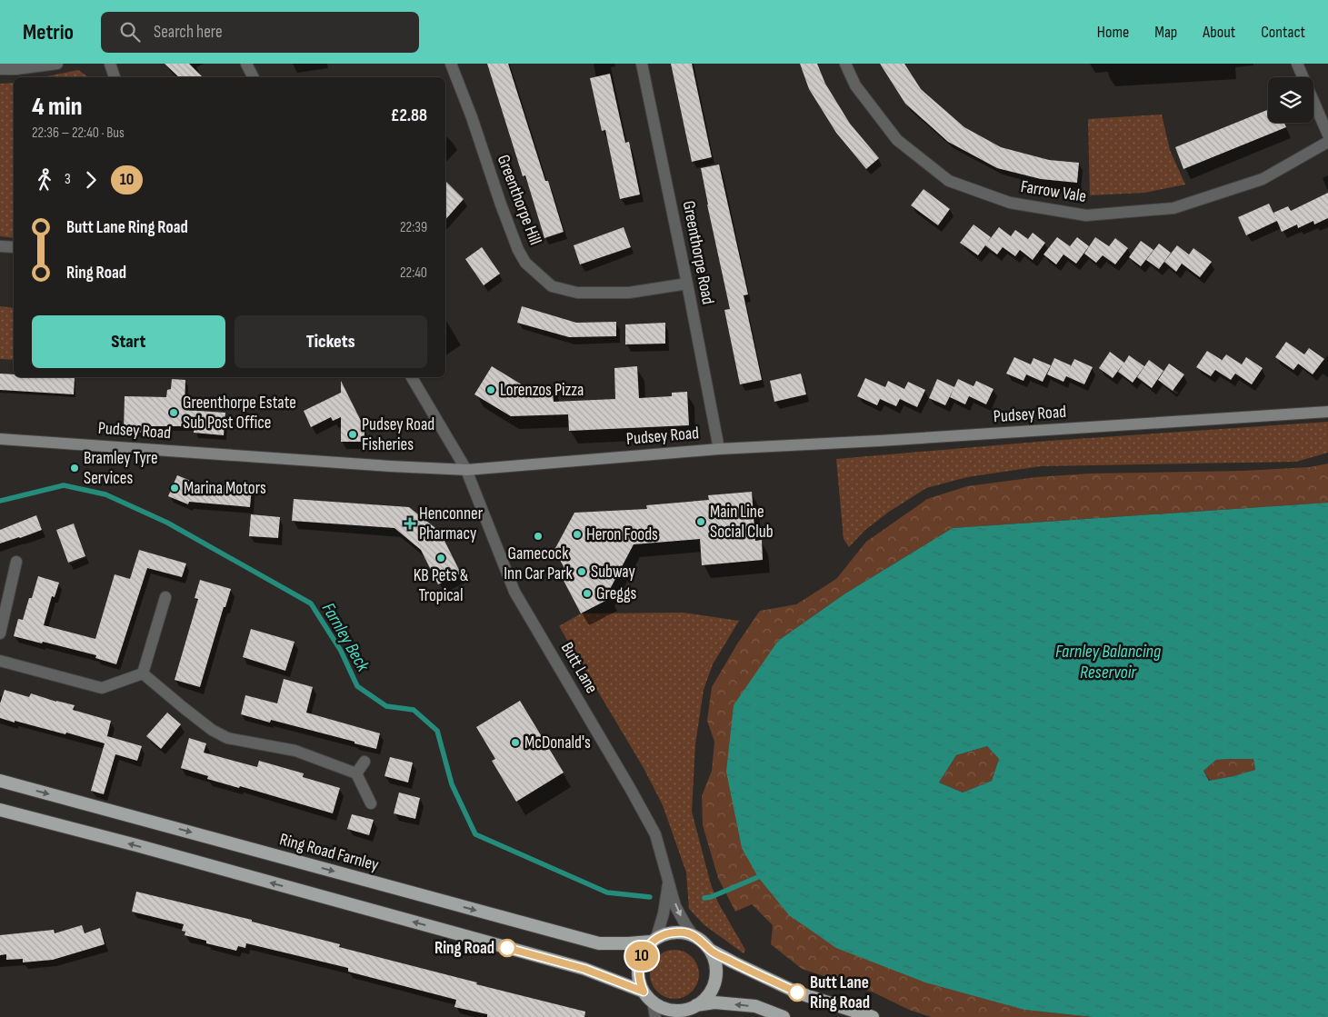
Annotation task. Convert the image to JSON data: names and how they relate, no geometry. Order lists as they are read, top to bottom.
{
  "streets": {
    "highway": ["Ring Road Farnley"],
    "main road": ["Pudsey Road"],
    "street": [
      "Farrow Vale",
      "Greenthorpe Hill",
      "Greenthorpe Road",
      "Butt Lane"
    ]
  },
  "crossings": [
    ["Greenthorpe Hill", "Greenthorpe Road"],
    ["Greenthorpe Road", "Pudsey Road"],
    ["Pudsey Road", "Butt Lane"],
    ["Butt Lane", "Ring Road Farnley"]
  ],
  "water": ["Farnley Beck", "Farnley Balancing Reservoir"],
  "places": {
    "other": [
      "Lorenzos Pizza",
      "Greenthorpe Estate Sub Post Office",
      "Pudsey Road Fisheries",
      "Bramley Tyre Services",
      "Marina Motors",
      "Main Line Social Club",
      "Heron Foods",
      "Gamecock Inn Car Park",
      "KB Pets & Tropical",
      "Subway",
      "Greggs",
      "McDonald's",
      "Ring Road",
      "Butt Lane Ring Road"
    ],
    "health": ["Henconner Pharmacy"]
  },
  "lines": ["bus line 10"],
  "page": {
    "header": "Metrio",
    "search": "Search here",
    "nav": [
      "Home",
      "Map",
      "About",
      "Contact"
    ],
    "on_map": "10",
    "heading": ["4 min", "22:36 – 22:40 · Bus", "£2.88"],
    "legs": ["3", "10"],
    "list": [
      {
        "name": "Butt Lane Ring Road",
        "value": "22:39"
      },
      {
        "name": "Ring Road",
        "value": "22:40"
      }
    ],
    "buttons": ["Start", "Tickets"]
  }
}
